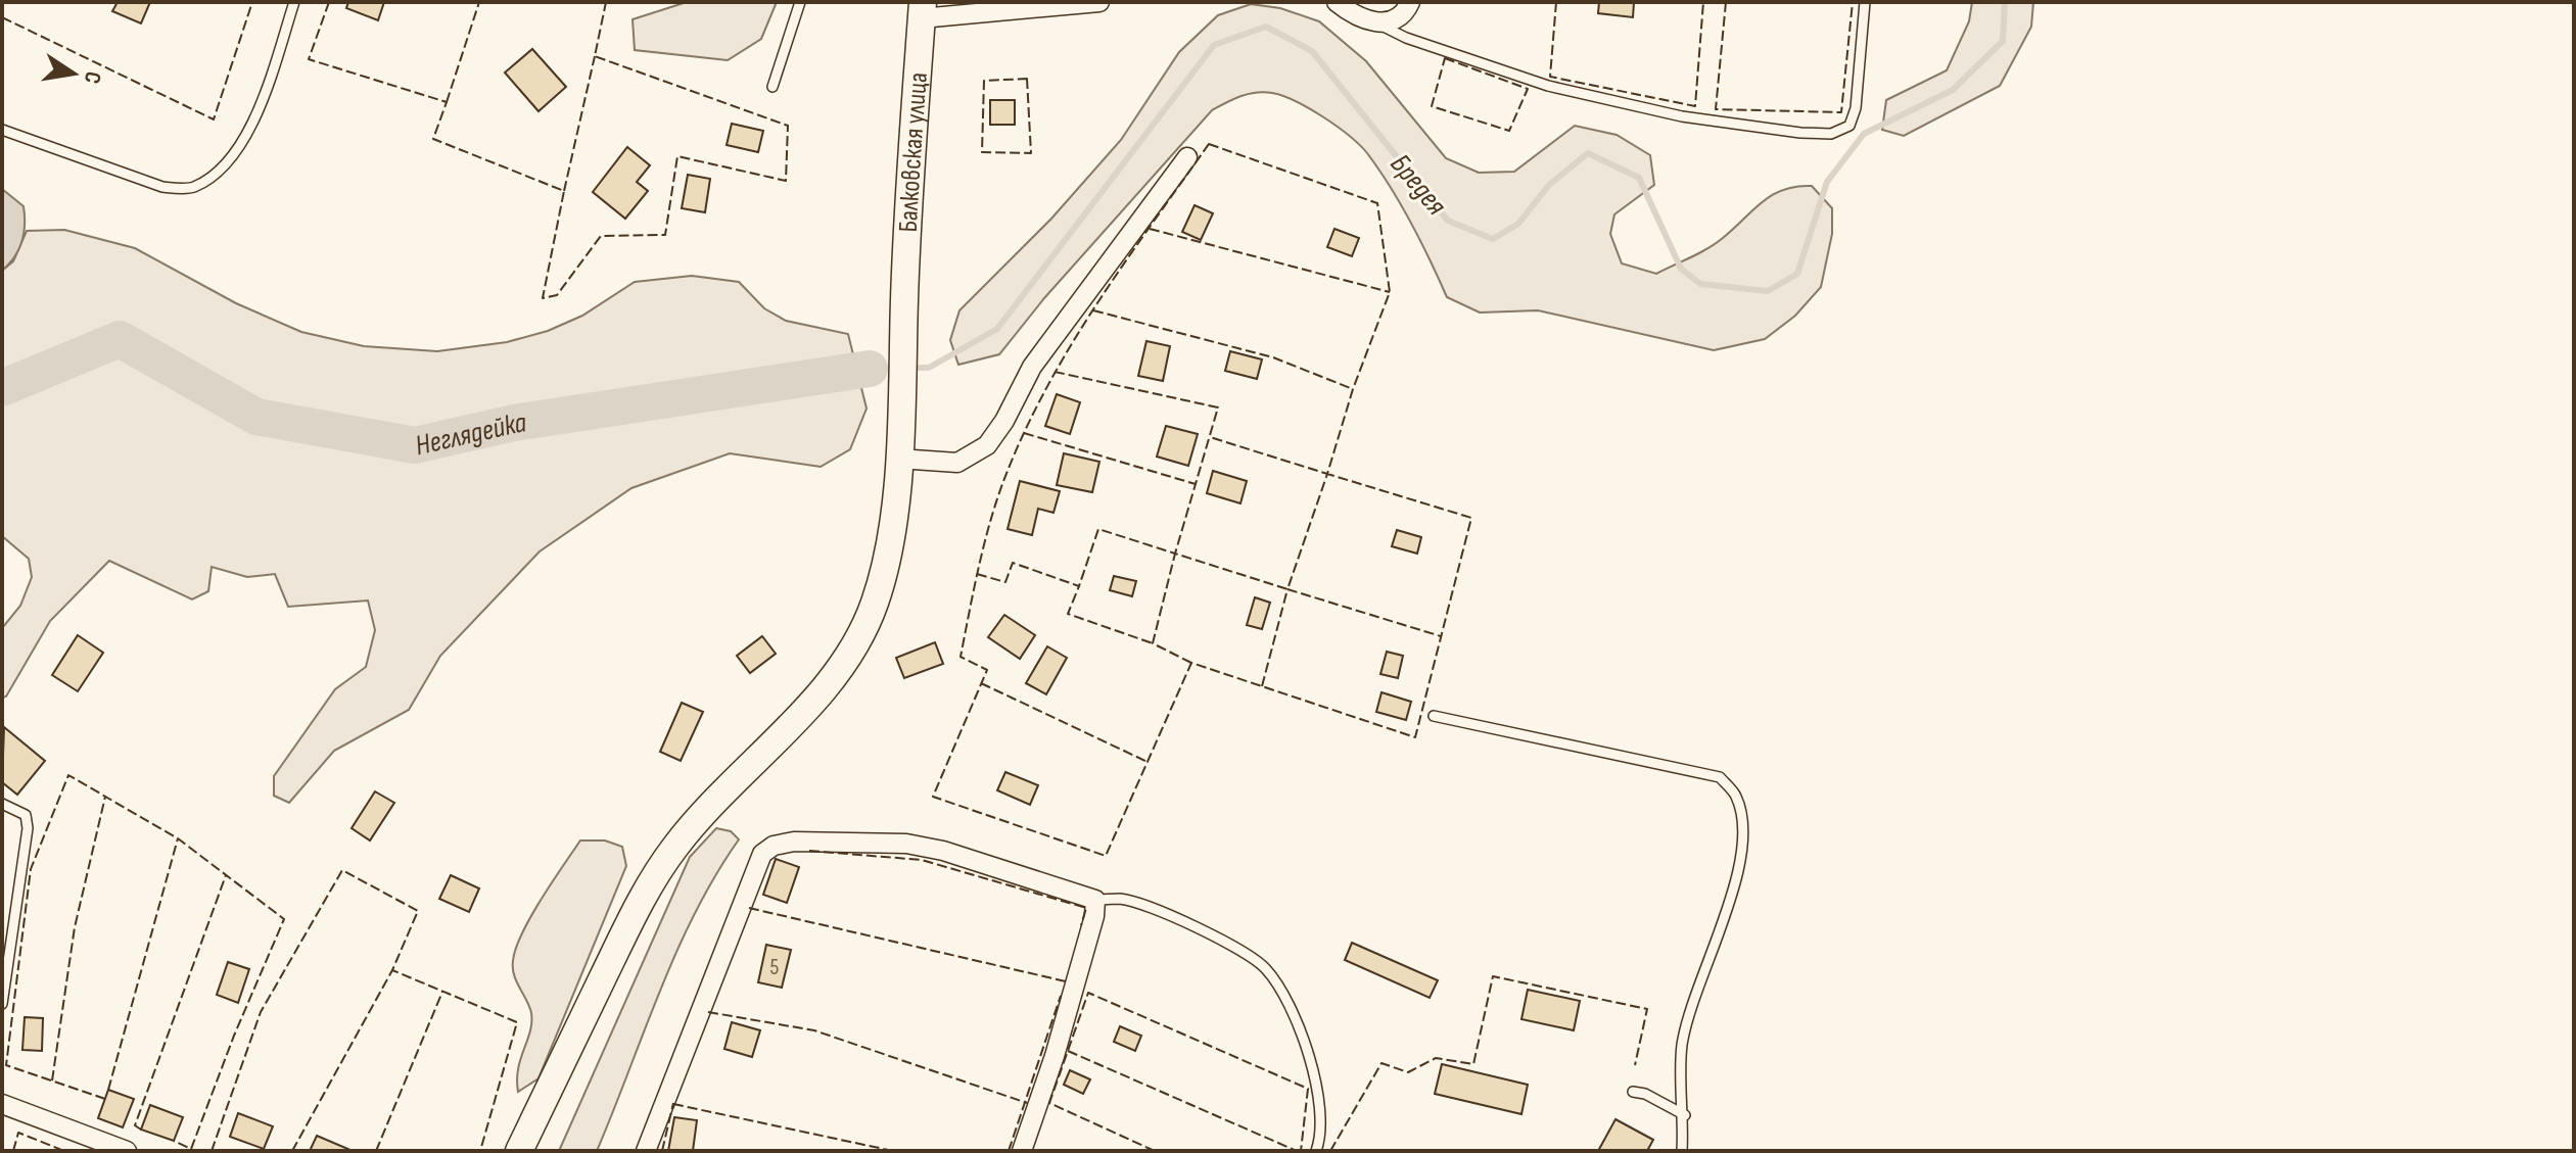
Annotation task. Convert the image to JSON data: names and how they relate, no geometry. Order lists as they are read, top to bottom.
{
  "streets": {
    "main road": ["Балковская улица"]
  },
  "water": ["Бредея", "Неглядейка"],
  "house_numbers": ["5"],
  "north": "right"
}
